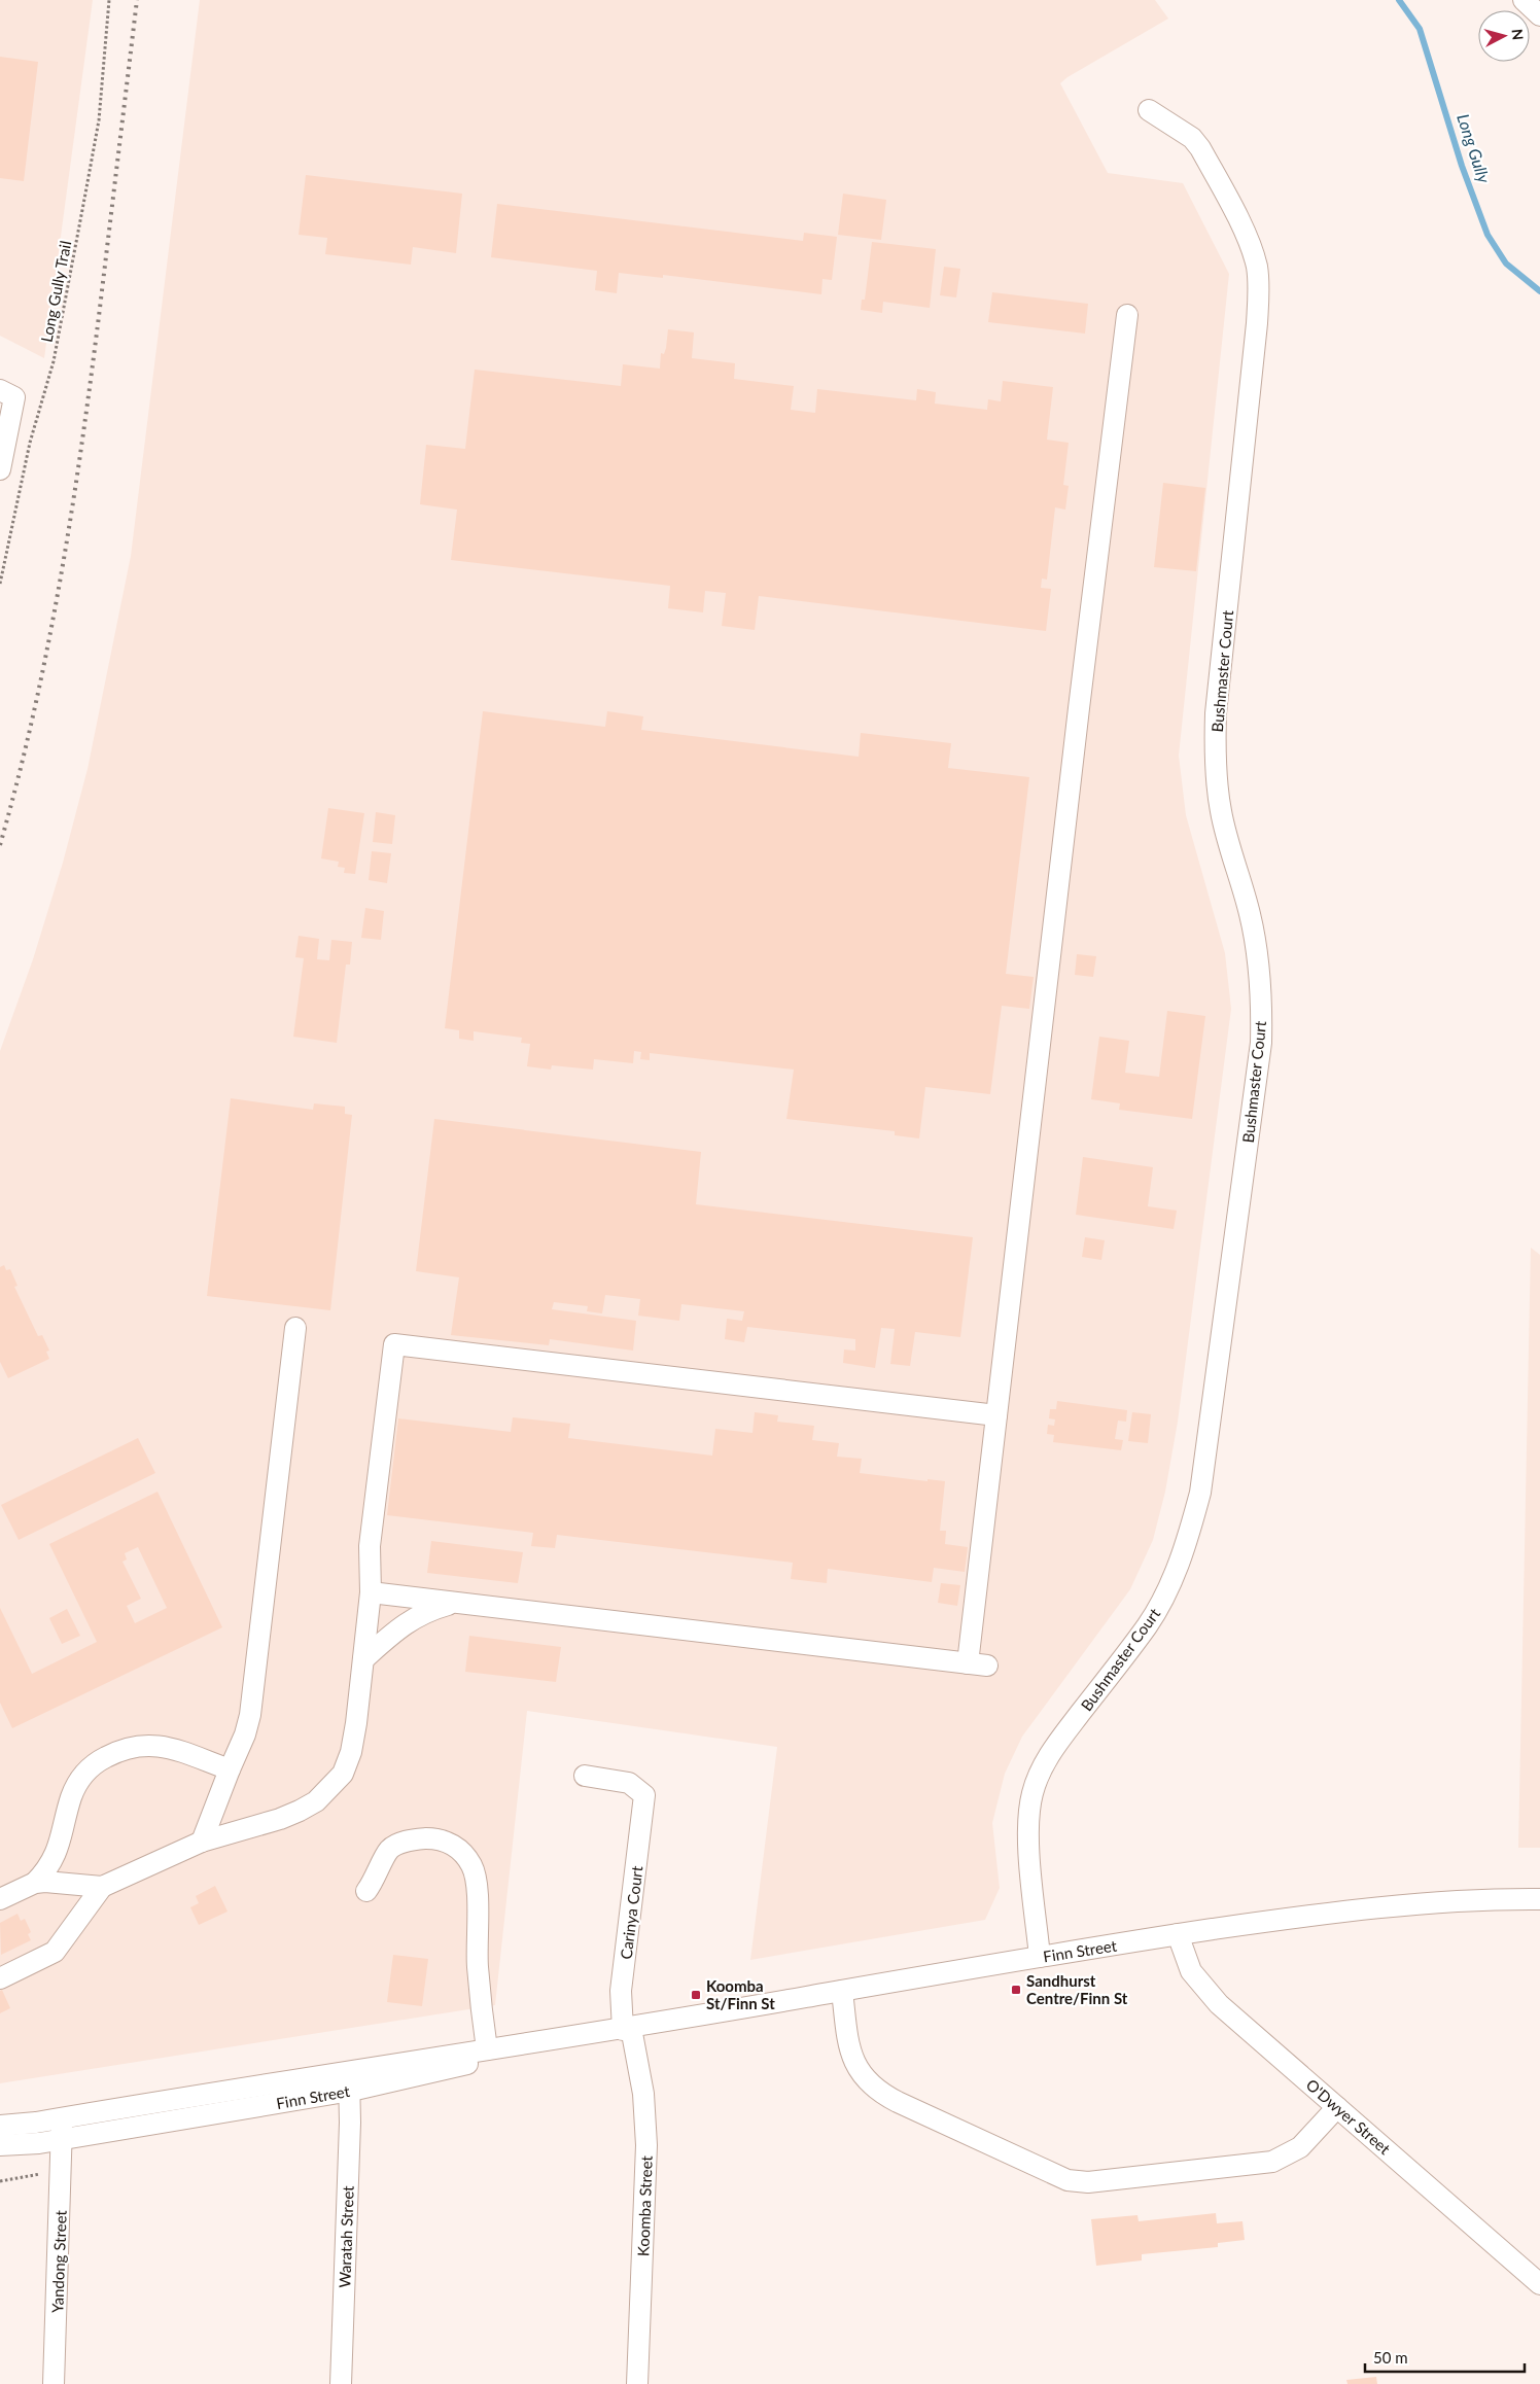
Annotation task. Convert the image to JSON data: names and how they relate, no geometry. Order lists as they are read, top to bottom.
{
  "streets": {
    "street": [
      "Bushmaster Court",
      "Carinya Court",
      "Finn Street",
      "O'Dwyer Street",
      "Koomba Street",
      "Waratah Street",
      "Yandong Street"
    ],
    "path": ["Long Gully Trail"]
  },
  "crossings": [
    ["Bushmaster Court", "Finn Street"],
    ["Carinya Court", "Finn Street"],
    ["Carinya Court", "Koomba Street"],
    ["Finn Street", "O'Dwyer Street"],
    ["Finn Street", "Koomba Street"],
    ["Finn Street", "Waratah Street"],
    ["Finn Street", "Yandong Street"]
  ],
  "water": ["Long Gully"],
  "places": {
    "transit": ["Sandhurst Centre/Finn St", "Koomba St/Finn St"]
  },
  "scale_bar": "50 m",
  "north": "right"
}
